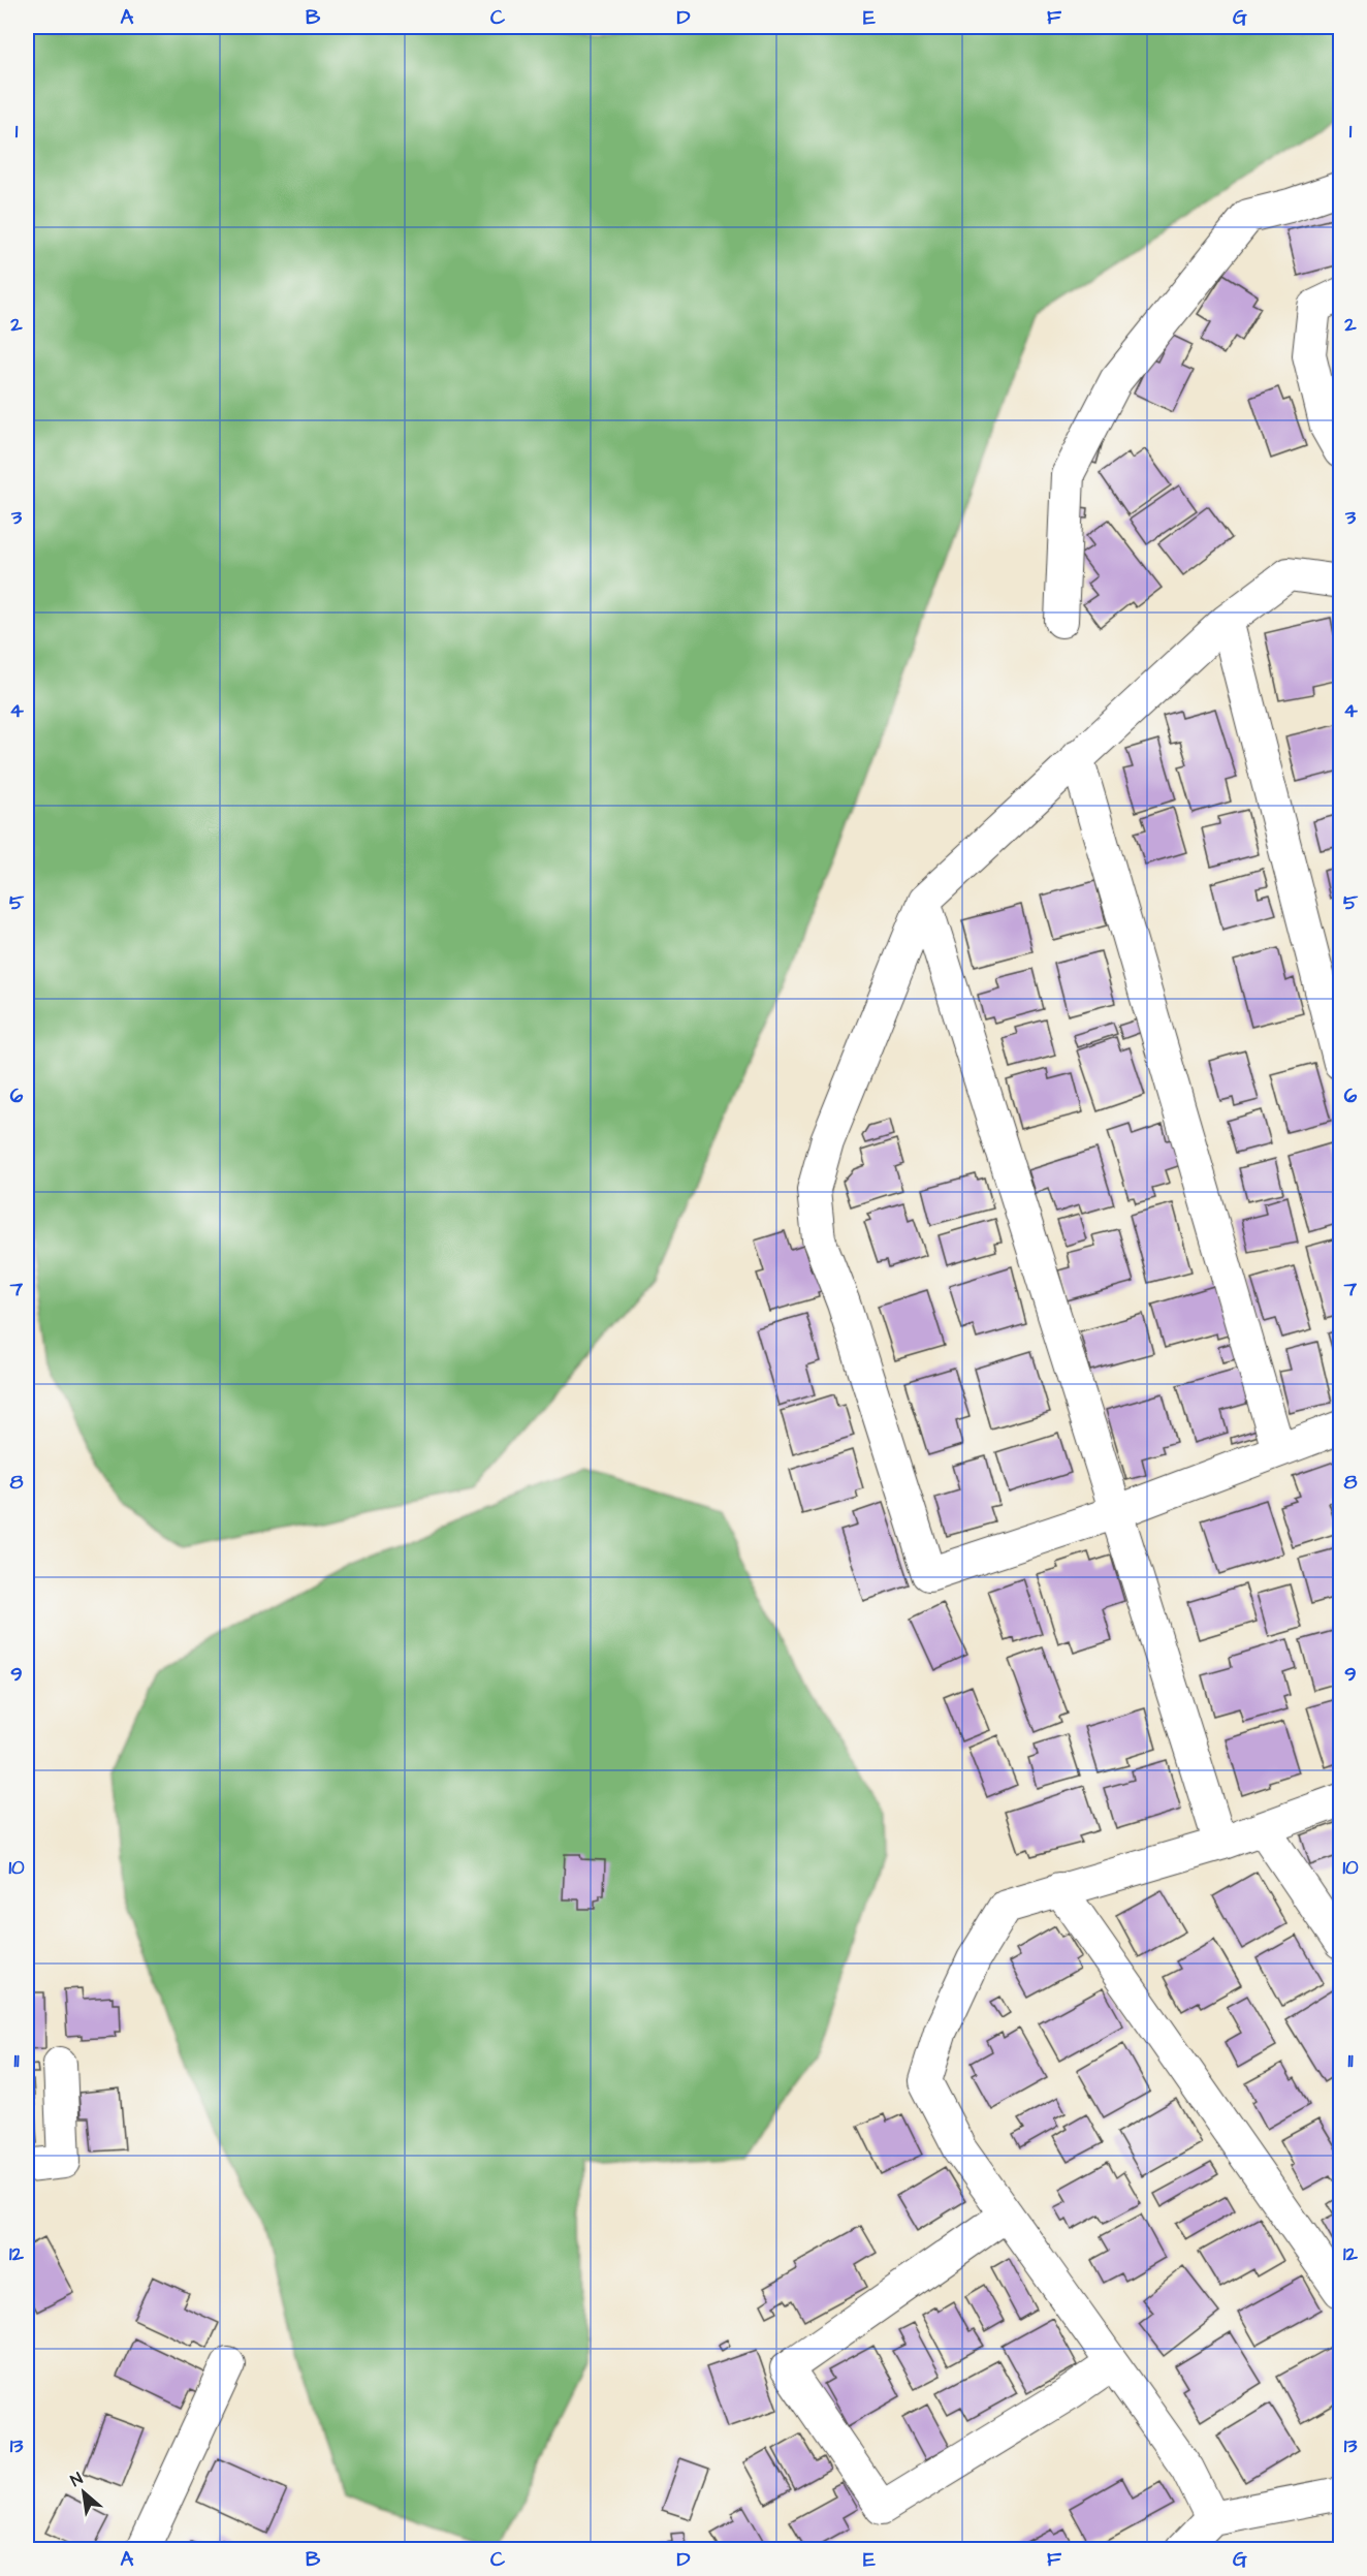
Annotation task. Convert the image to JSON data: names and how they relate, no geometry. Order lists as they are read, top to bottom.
{
  "north": "top left",
  "grid": {
    "columns": [
      "A",
      "B",
      "C",
      "D",
      "E",
      "F",
      "G"
    ],
    "rows": [
      "1",
      "2",
      "3",
      "4",
      "5",
      "6",
      "7",
      "8",
      "9",
      "10",
      "11",
      "12",
      "13"
    ]
  }
}
